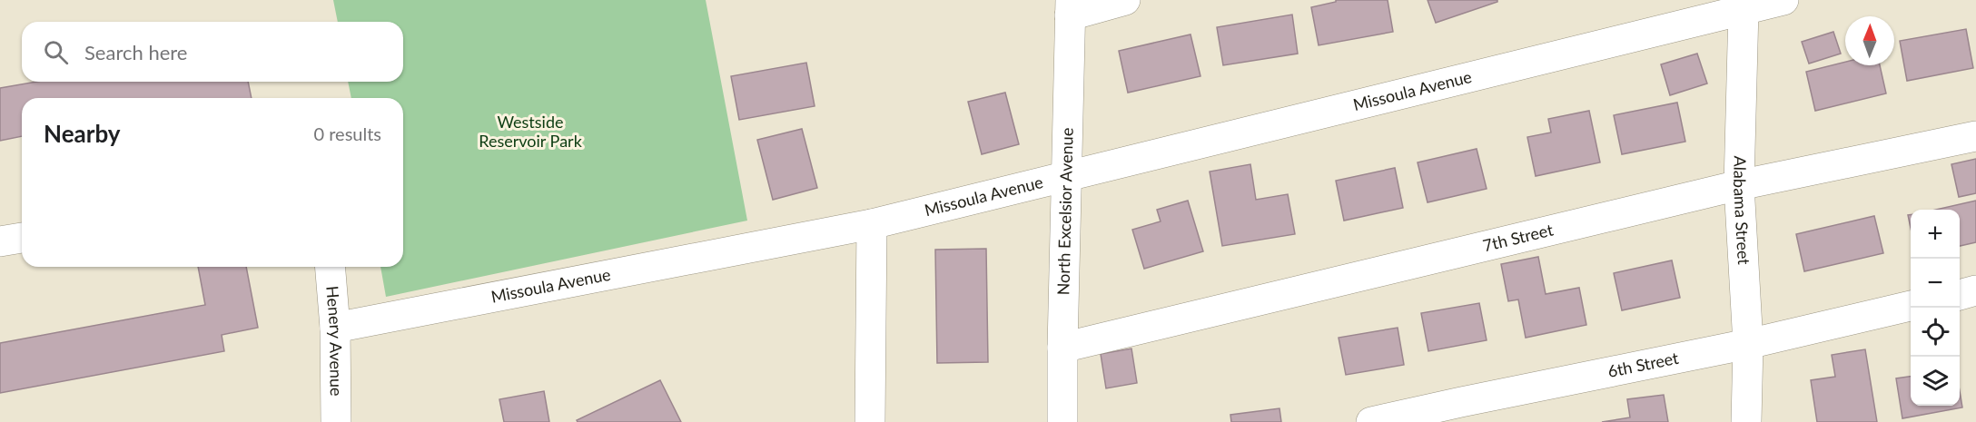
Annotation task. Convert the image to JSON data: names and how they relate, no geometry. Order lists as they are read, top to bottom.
{
  "streets": {
    "street": [
      "Missoula Avenue",
      "North Excelsior Avenue",
      "Alabama Street",
      "7th Street",
      "Henery Avenue",
      "6th Street"
    ]
  },
  "crossings": [
    ["Missoula Avenue", "North Excelsior Avenue"],
    ["Missoula Avenue", "Alabama Street"],
    ["Missoula Avenue", "Henery Avenue"],
    ["North Excelsior Avenue", "7th Street"],
    ["Alabama Street", "7th Street"],
    ["Alabama Street", "6th Street"]
  ],
  "parks": ["Westside Reservoir Park"],
  "north": "top",
  "page": {
    "search": "Search here",
    "heading": ["Nearby", "0 results"],
    "map_buttons": ["+", "−"]
  }
}
